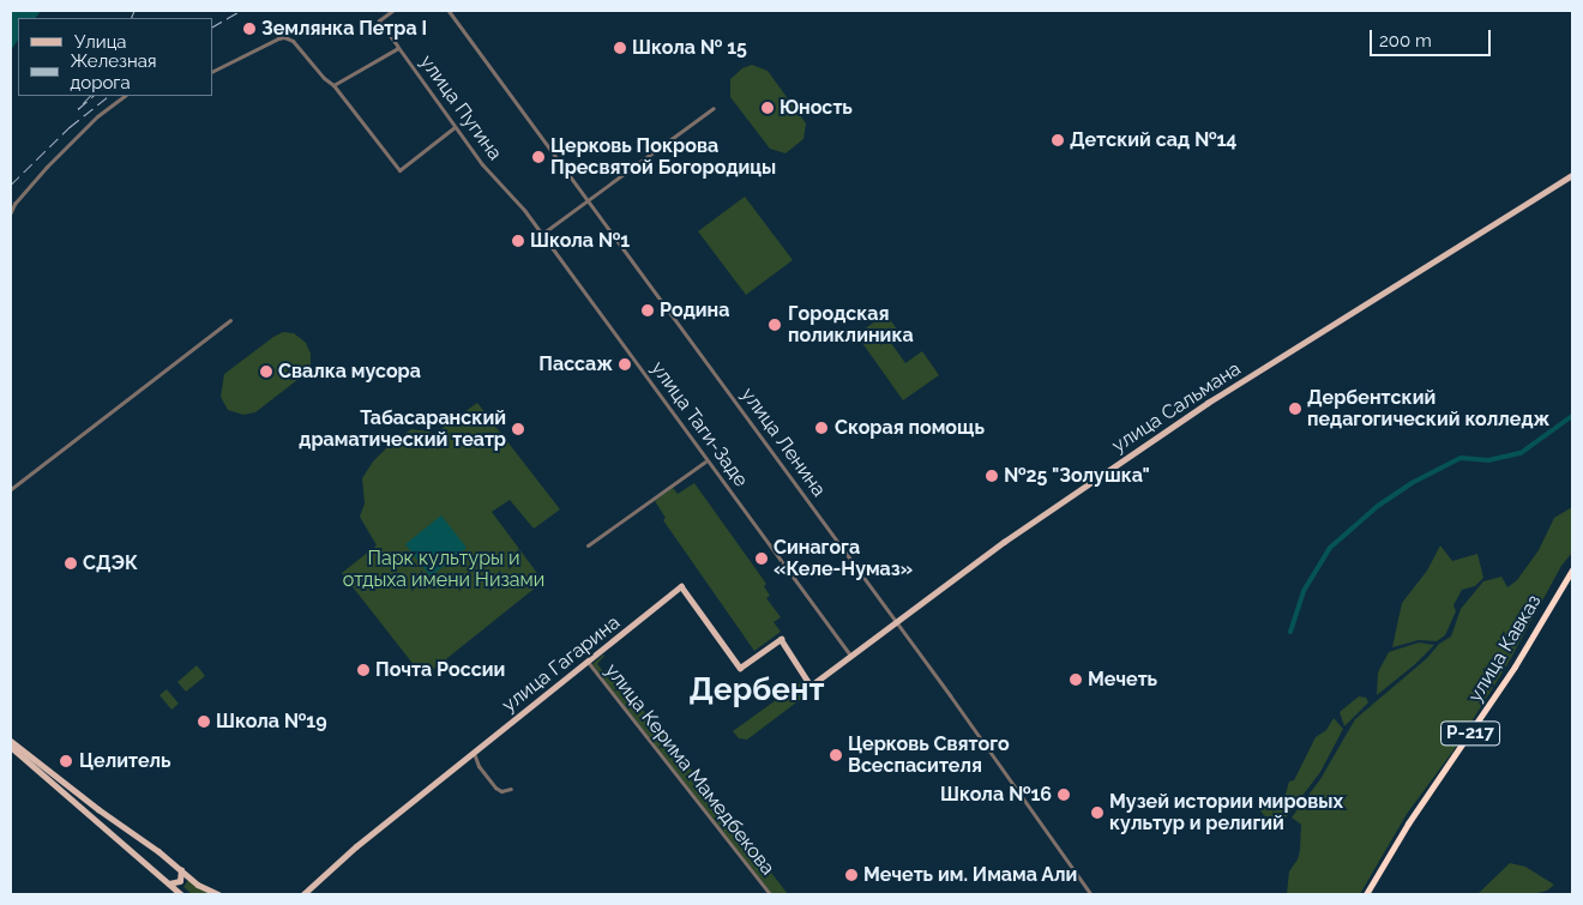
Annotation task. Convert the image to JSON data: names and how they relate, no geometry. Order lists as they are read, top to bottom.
{
  "streets": {
    "highway": ["улица Кавказ", "Р-217"],
    "main road": ["улица Сальмана", "улица Гагарина"],
    "street": [
      "улица Пугина",
      "улица Таги-Заде",
      "улица Ленина",
      "улица Керима Мамедбекова"
    ]
  },
  "crossings": [
    ["улица Пугина", "улица Таги-Заде"],
    ["улица Сальмана", "улица Таги-Заде"],
    ["улица Сальмана", "улица Ленина"],
    ["улица Сальмана", "улица Гагарина"],
    ["улица Гагарина", "улица Керима Мамедбекова"]
  ],
  "districts": ["Дербент"],
  "parks": ["Парк культуры и отдыха имени Низами"],
  "places": [
    "Землянка Петра I",
    "Школа № 15",
    "Юность",
    "Детский сад №14",
    "Церковь Покрова Пресвятой Богородицы",
    "Школа №1",
    "Родина",
    "Городская поликлиника",
    "Пассаж",
    "Свалка мусора",
    "Дербентский педагогический колледж",
    "Скорая помощь",
    "Табасаранский драматический театр",
    "№25 \"Золушка\"",
    "Синагога «Келе-Нумаз»",
    "СДЭК",
    "Почта России",
    "Мечеть",
    "Школа №19",
    "Церковь Святого Всеспасителя",
    "Целитель",
    "Школа №16",
    "Музей истории мировых культур и религий",
    "Мечеть им. Имама Али"
  ],
  "legend": ["Улица", "Железная дорога"],
  "scale_bar": "200 m"
}
